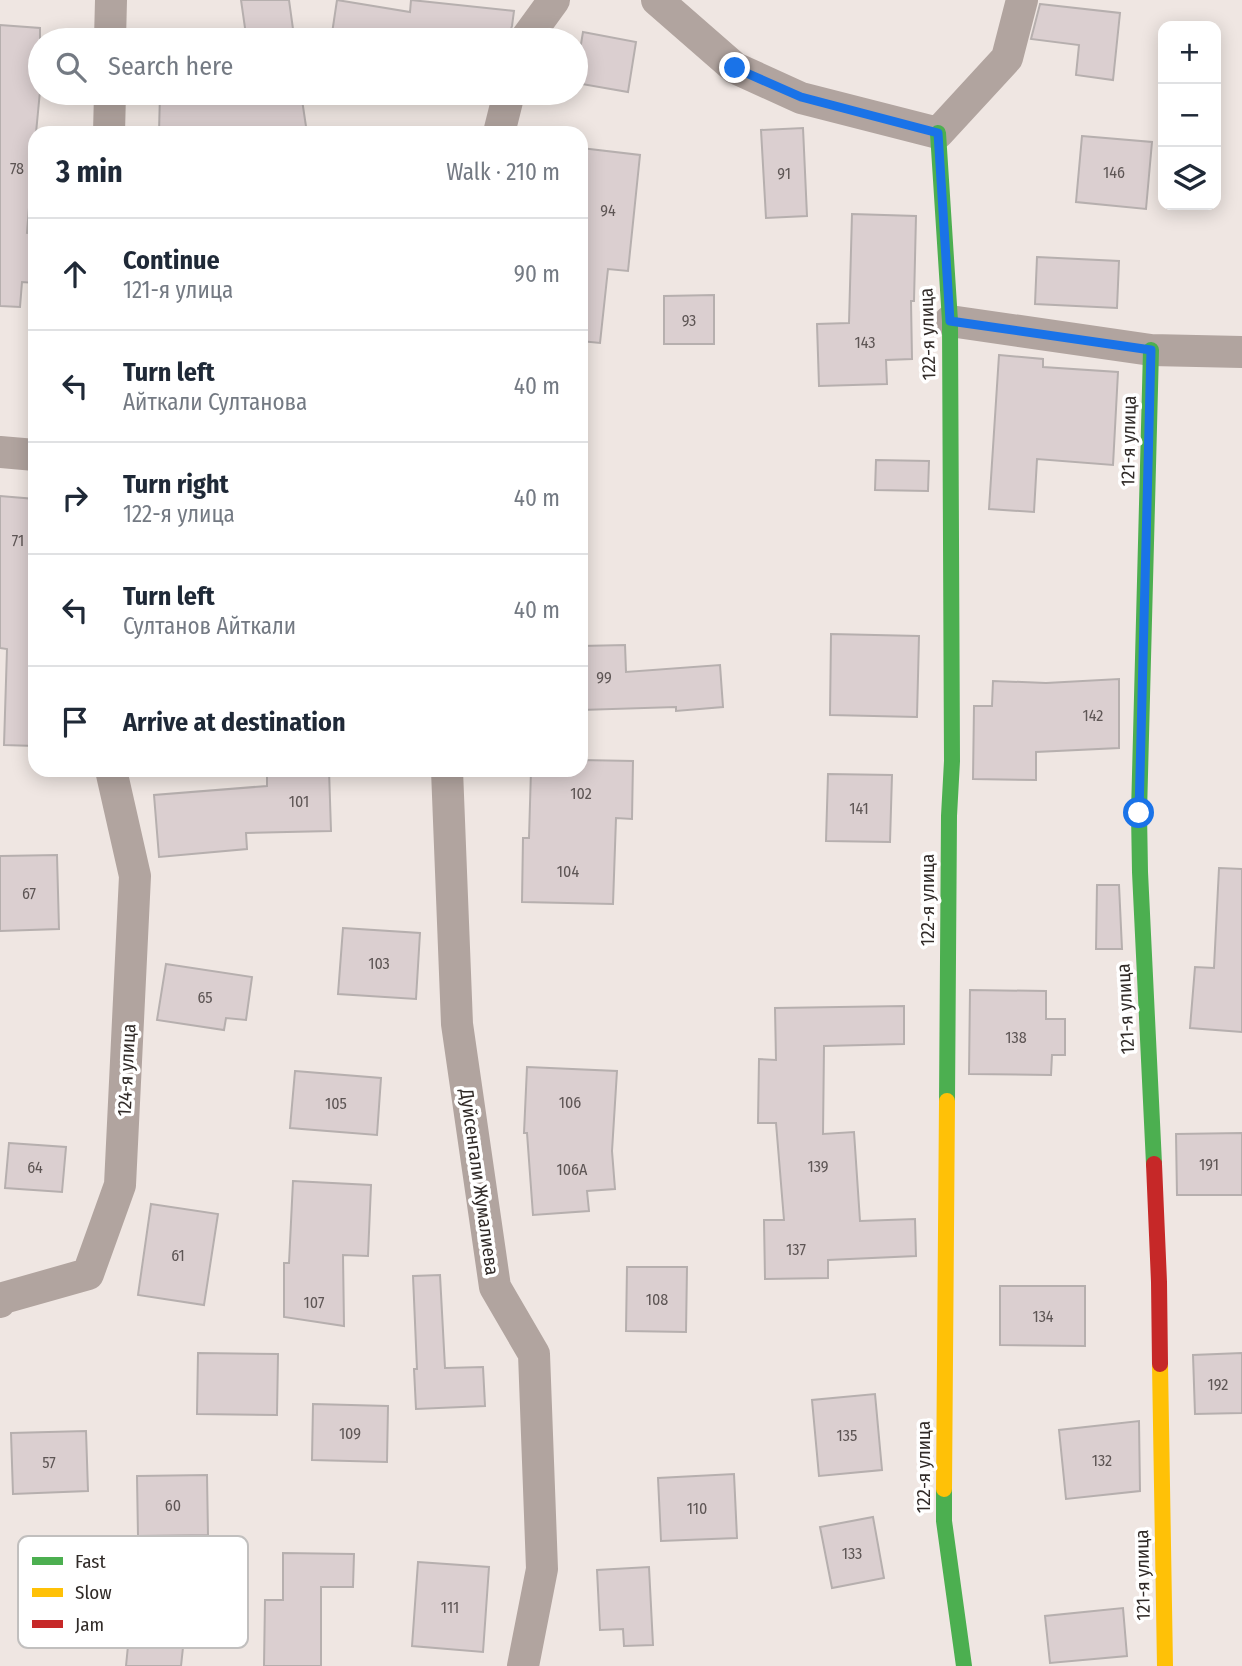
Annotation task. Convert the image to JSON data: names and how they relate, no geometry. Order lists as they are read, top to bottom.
{
  "streets": {
    "street": [
      "122-я улица",
      "121-я улица",
      "124-я улица",
      "Дуйсенгали Жумалиева"
    ]
  },
  "house_numbers": [
    "78",
    "146",
    "91",
    "94",
    "93",
    "143",
    "71",
    "99",
    "142",
    "102",
    "101",
    "141",
    "104",
    "67",
    "103",
    "65",
    "138",
    "106",
    "105",
    "191",
    "139",
    "64",
    "106А",
    "137",
    "61",
    "108",
    "107",
    "134",
    "192",
    "109",
    "135",
    "132",
    "57",
    "60",
    "110",
    "133",
    "111"
  ],
  "legend": ["Fast", "Slow", "Jam"],
  "page": {
    "map_buttons": ["+", "−"],
    "search": "Search here",
    "heading": ["3 min", "Walk · 210 m"],
    "list": [
      ["Continue", "121-я улица", "90 m"],
      ["Turn left", "Айткали Султанова", "40 m"],
      ["Turn right", "122-я улица", "40 m"],
      ["Turn left", "Султанов Айткали", "40 m"],
      "Arrive at destination"
    ]
  }
}
